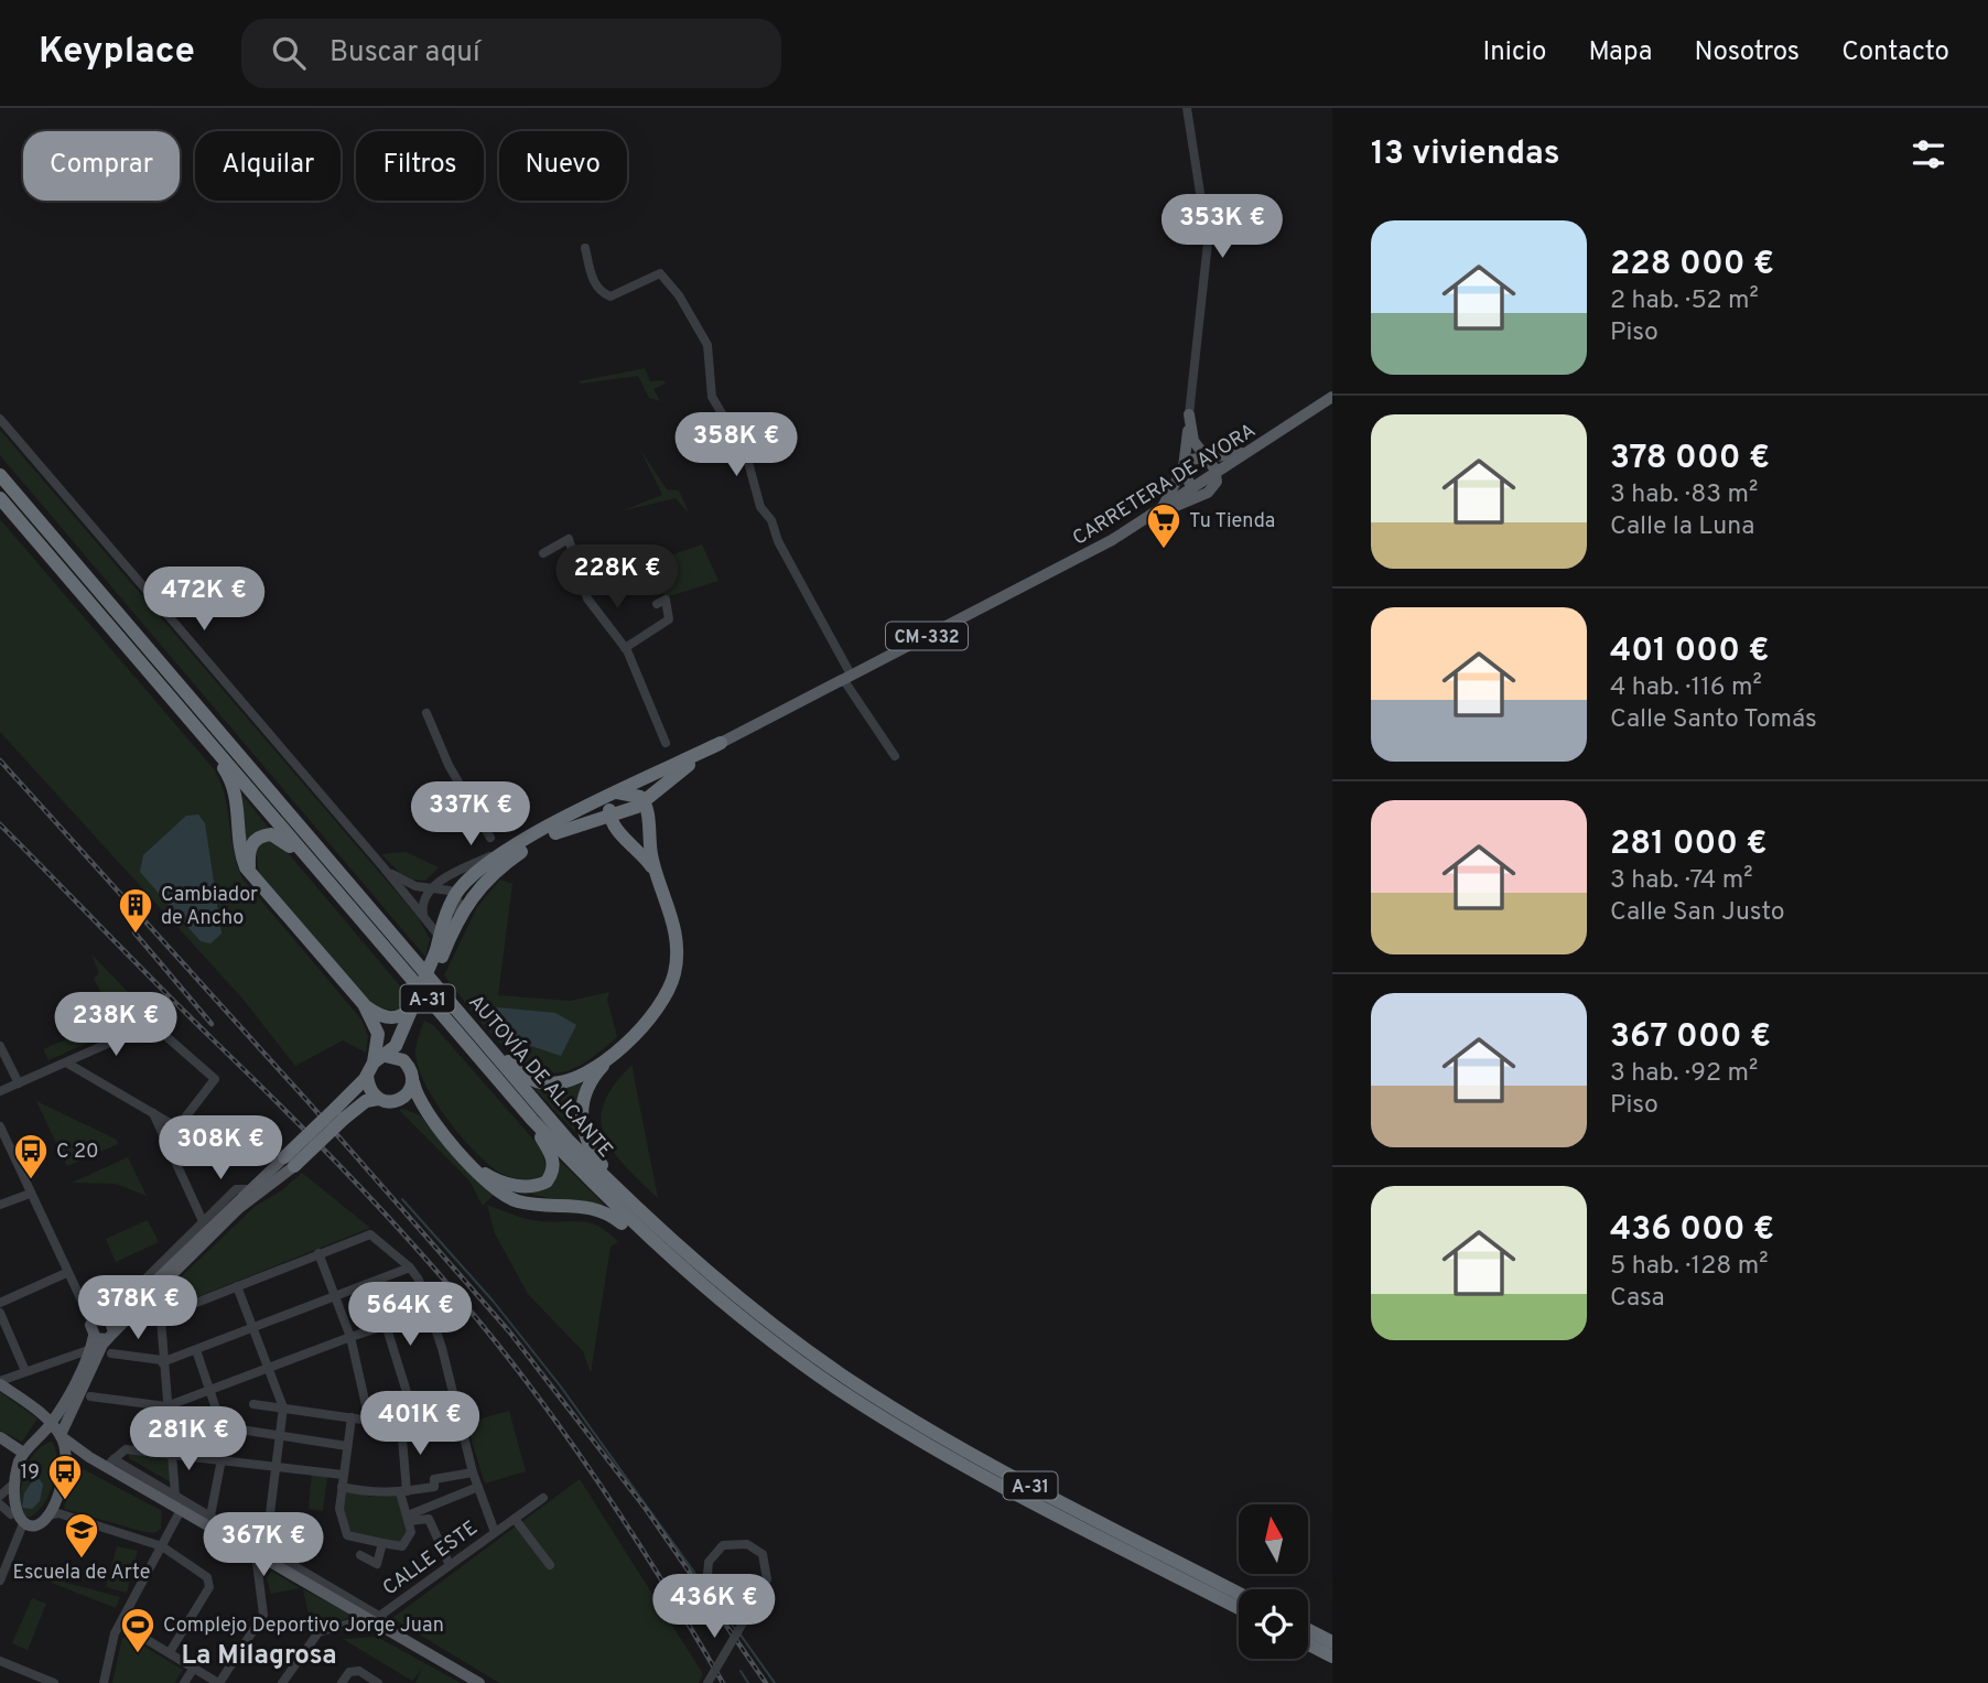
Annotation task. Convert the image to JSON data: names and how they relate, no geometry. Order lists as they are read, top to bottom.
{
  "streets": {
    "highway": ["A-31", "AUTOVÍA DE ALICANTE"],
    "main road": ["CARRETERA DE AYORA", "CM-332"],
    "street": ["CALLE ESTE"]
  },
  "crossings": [
    ["CARRETERA DE AYORA", "CM-332"]
  ],
  "districts": ["La Milagrosa"],
  "places": {
    "supermarket": ["Tu Tienda"],
    "building": ["Cambiador de Ancho"],
    "bus stop": ["C 20", "19"],
    "school or university": ["Escuela de Arte"],
    "sports": ["Complejo Deportivo Jorge Juan"]
  },
  "north": "top",
  "page": {
    "header": "Keyplace",
    "search": "Buscar aquí",
    "nav": [
      "Inicio",
      "Mapa",
      "Nosotros",
      "Contacto"
    ],
    "heading": "13 viviendas",
    "chip": [
      "Comprar",
      "Alquilar",
      "Filtros",
      "Nuevo"
    ],
    "price": [
      "353K €",
      "358K €",
      "228K €",
      "472K €",
      "337K €",
      "238K €",
      "308K €",
      "378K €",
      "564K €",
      "401K €",
      "281K €",
      "367K €",
      "436K €"
    ],
    "list": [
      {
        "name": "228 000 €",
        "note": "2 hab. · 52 m² · Piso"
      },
      {
        "name": "378 000 €",
        "note": "3 hab. · 83 m² · Calle la Luna"
      },
      {
        "name": "401 000 €",
        "note": "4 hab. · 116 m² · Calle Santo Tomás"
      },
      {
        "name": "281 000 €",
        "note": "3 hab. · 74 m² · Calle San Justo"
      },
      {
        "name": "367 000 €",
        "note": "3 hab. · 92 m² · Piso"
      },
      {
        "name": "436 000 €",
        "note": "5 hab. · 128 m² · Casa"
      }
    ]
  }
}
